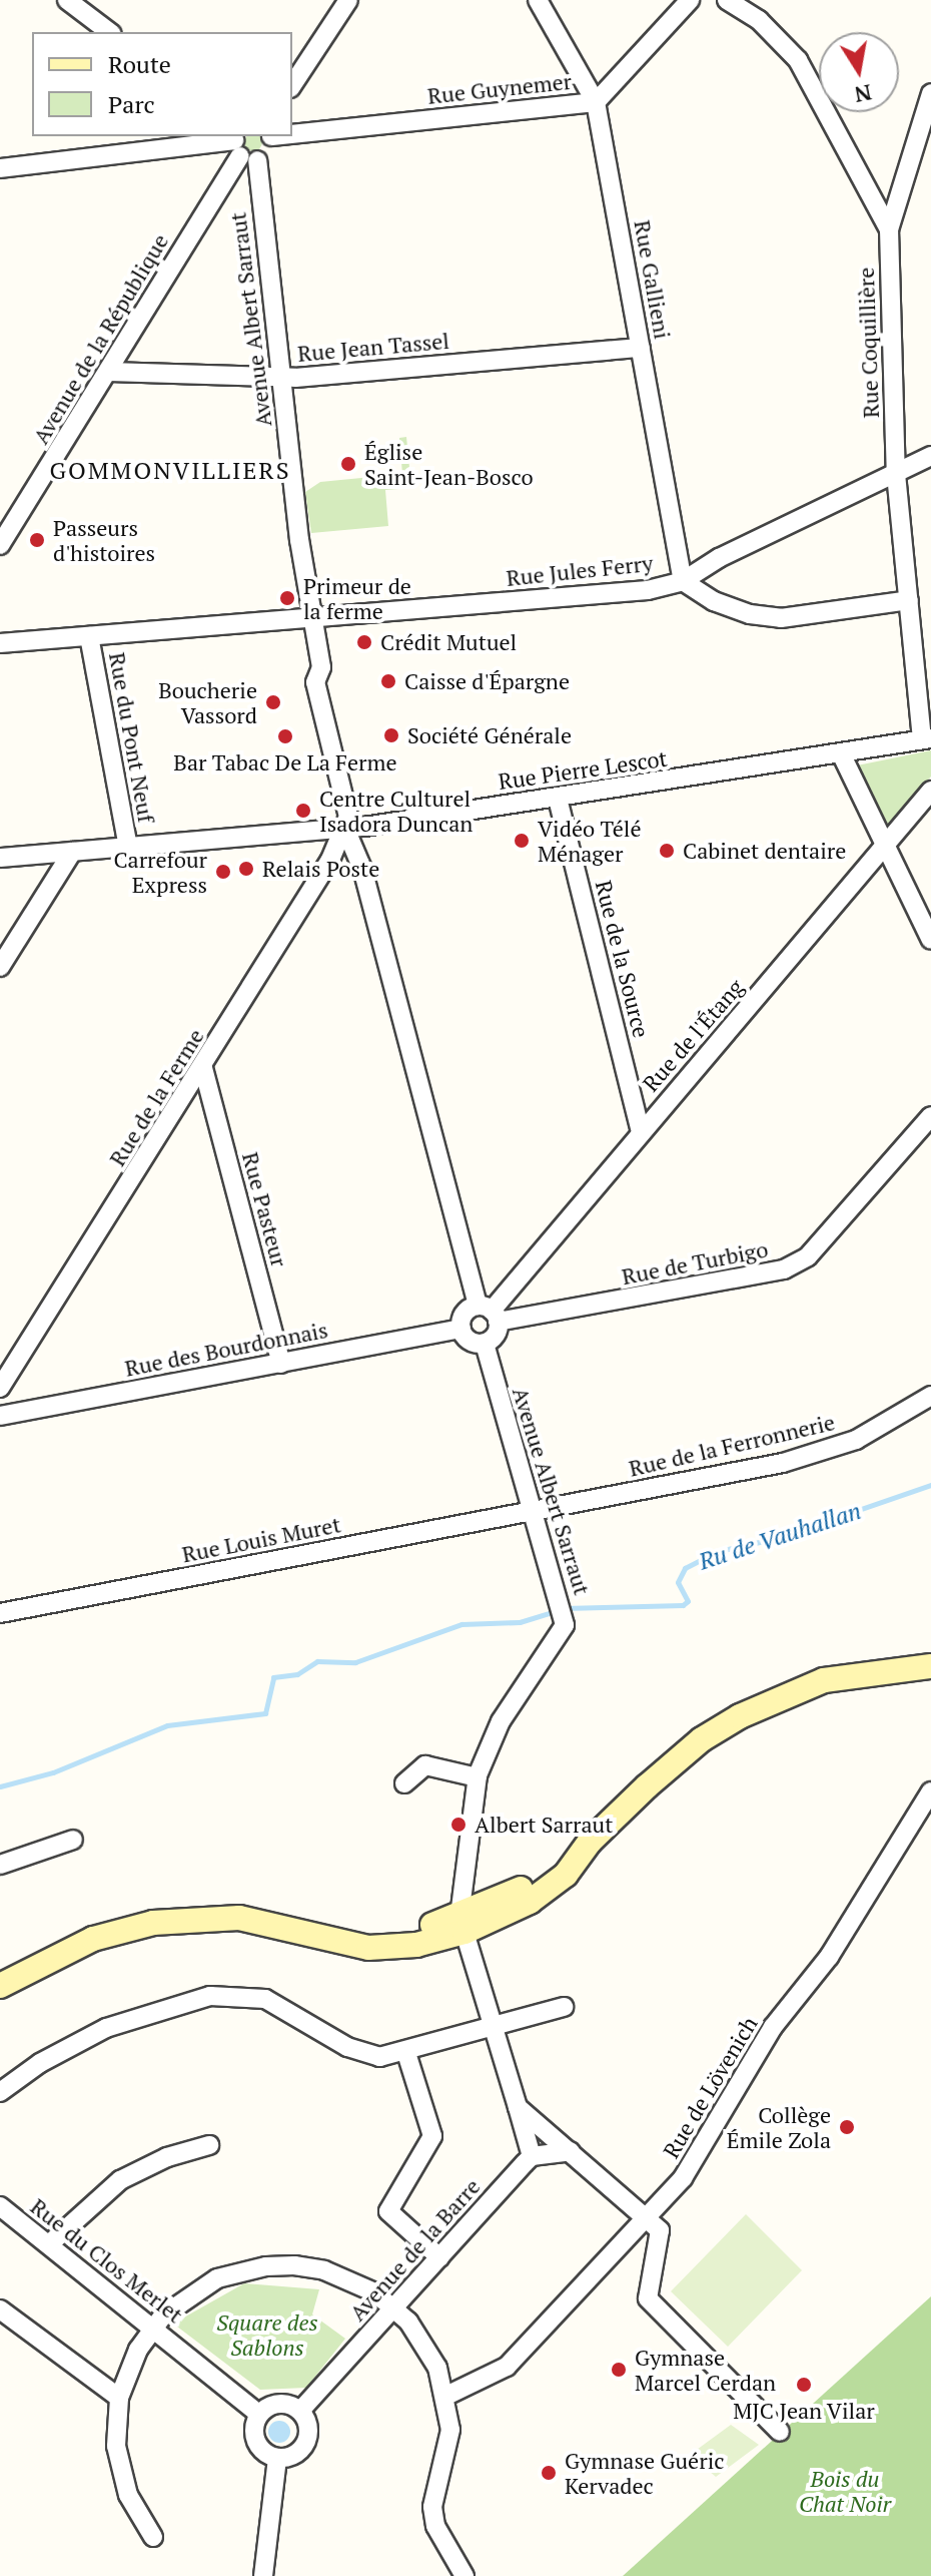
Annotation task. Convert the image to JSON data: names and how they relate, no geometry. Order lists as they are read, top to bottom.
{
  "streets": {
    "street": [
      "Rue Guynemer",
      "Rue Gallieni",
      "Avenue Albert Sarraut",
      "Avenue de la République",
      "Rue Coquillière",
      "Rue Jean Tassel",
      "Rue Jules Ferry",
      "Rue du Pont Neuf",
      "Rue Pierre Lescot",
      "Rue de la Source",
      "Rue de l'Étang",
      "Rue de la Ferme",
      "Rue Pasteur",
      "Rue de Turbigo",
      "Rue des Bourdonnais",
      "Rue de la Ferronnerie",
      "Rue Louis Muret",
      "Rue de Lövenich",
      "Avenue de la Barre",
      "Rue du Clos Merlet"
    ]
  },
  "crossings": [
    ["Rue Guynemer", "Rue Gallieni"],
    ["Rue Gallieni", "Rue Jean Tassel"],
    ["Rue Gallieni", "Rue Jules Ferry"],
    ["Avenue Albert Sarraut", "Avenue de la République"],
    ["Avenue Albert Sarraut", "Rue Jean Tassel"],
    ["Avenue Albert Sarraut", "Rue Jules Ferry"],
    ["Avenue Albert Sarraut", "Rue Pierre Lescot"],
    ["Avenue Albert Sarraut", "Rue de l'Étang"],
    ["Avenue Albert Sarraut", "Rue de la Ferme"],
    ["Avenue Albert Sarraut", "Rue de Turbigo"],
    ["Avenue Albert Sarraut", "Rue des Bourdonnais"],
    ["Avenue Albert Sarraut", "Rue de la Ferronnerie"],
    ["Avenue Albert Sarraut", "Rue Louis Muret"],
    ["Avenue de la République", "Rue Jean Tassel"],
    ["Rue Coquillière", "Rue Jules Ferry"],
    ["Rue Coquillière", "Rue Pierre Lescot"],
    ["Rue Jules Ferry", "Rue du Pont Neuf"],
    ["Rue du Pont Neuf", "Rue Pierre Lescot"],
    ["Rue Pierre Lescot", "Rue de la Source"],
    ["Rue Pierre Lescot", "Rue de la Ferme"],
    ["Rue de la Source", "Rue de l'Étang"],
    ["Rue de l'Étang", "Rue de Turbigo"],
    ["Rue de l'Étang", "Rue des Bourdonnais"],
    ["Rue de la Ferme", "Rue Pasteur"],
    ["Rue Pasteur", "Rue des Bourdonnais"],
    ["Rue de Turbigo", "Rue des Bourdonnais"],
    ["Rue de la Ferronnerie", "Rue Louis Muret"],
    ["Avenue de la Barre", "Rue du Clos Merlet"]
  ],
  "districts": ["GOMMONVILLIERS"],
  "water": ["Ru de Vauhallan"],
  "parks": ["Square des Sablons", "Bois du Chat Noir"],
  "places": [
    "Église Saint-Jean-Bosco",
    "Passeurs d'histoires",
    "Primeur de la ferme",
    "Crédit Mutuel",
    "Caisse d'Épargne",
    "Boucherie Vassord",
    "Société Générale",
    "Bar Tabac De La Ferme",
    "Centre Culturel Isadora Duncan",
    "Vidéo Télé Ménager",
    "Cabinet dentaire",
    "Relais Poste",
    "Carrefour Express",
    "Albert Sarraut",
    "Collège Émile Zola",
    "Gymnase Marcel Cerdan",
    "MJC Jean Vilar",
    "Gymnase Guéric Kervadec"
  ],
  "legend": ["Route", "Parc"],
  "north": "bottom"
}
